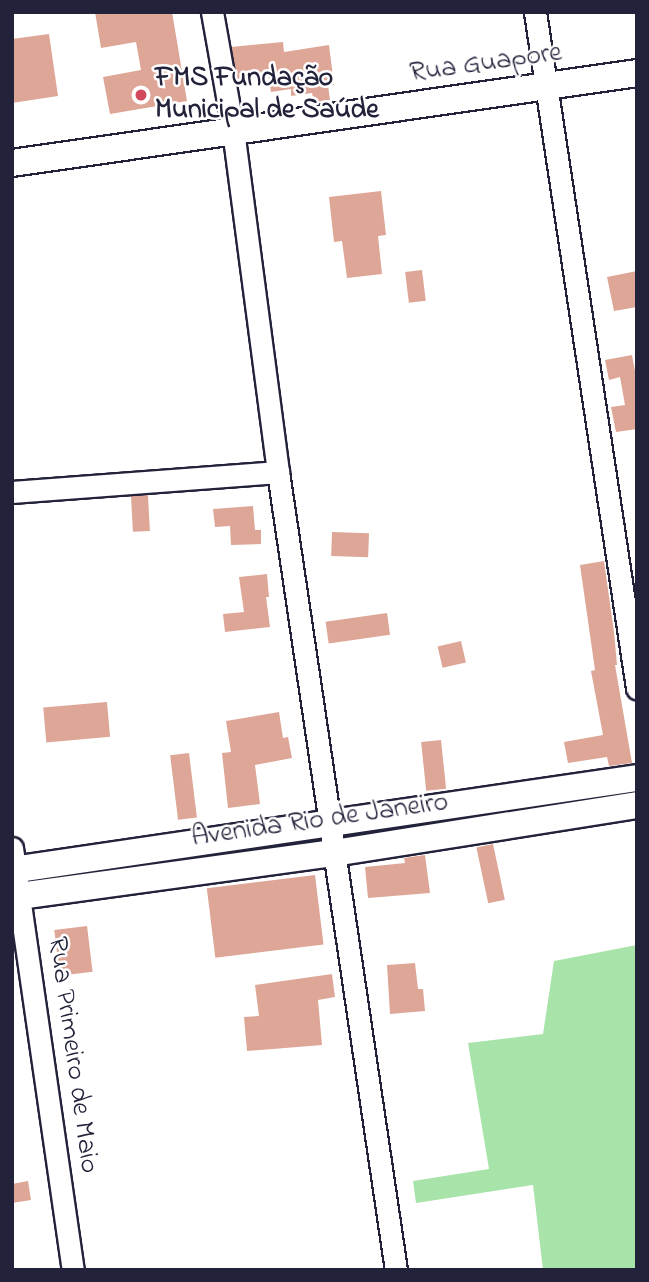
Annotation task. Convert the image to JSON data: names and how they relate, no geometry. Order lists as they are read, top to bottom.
{
  "streets": {
    "street": ["Rua Guapore", "Avenida Rio de Janeiro", "Rua Primeiro de Maio"]
  },
  "crossings": [
    ["Avenida Rio de Janeiro", "Rua Primeiro de Maio"]
  ],
  "places": ["FMS Fundação Municipal de Saúde"]
}
